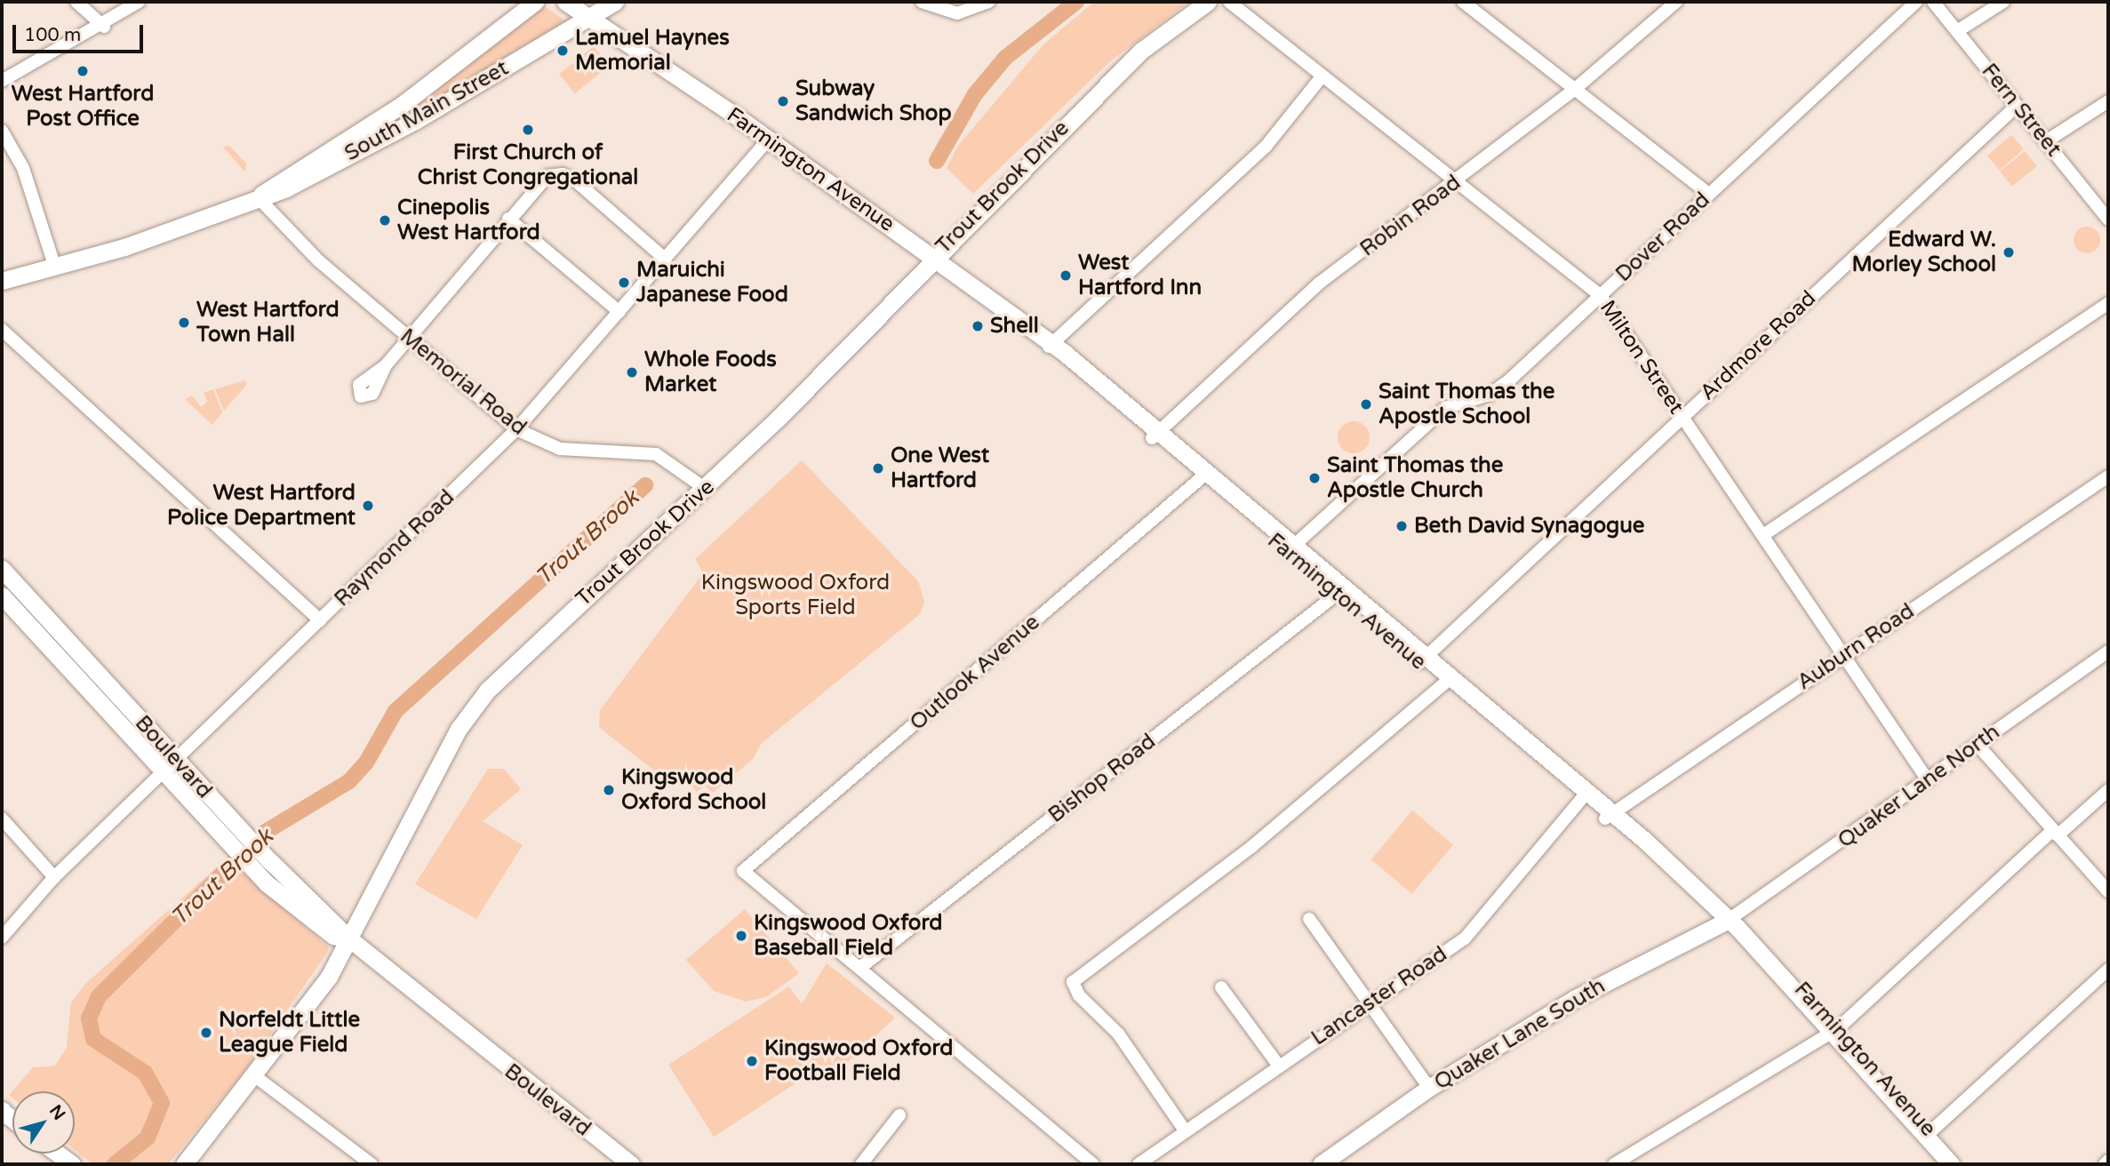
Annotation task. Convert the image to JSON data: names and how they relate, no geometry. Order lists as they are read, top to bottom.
{
  "streets": {
    "main road": [
      "South Main Street",
      "Farmington Avenue",
      "Trout Brook Drive",
      "Boulevard",
      "Quaker Lane South"
    ],
    "street": [
      "Fern Street",
      "Robin Road",
      "Dover Road",
      "Ardmore Road",
      "Milton Street",
      "Memorial Road",
      "Raymond Road",
      "Auburn Road",
      "Outlook Avenue",
      "Bishop Road",
      "Quaker Lane North",
      "Lancaster Road"
    ]
  },
  "crossings": [
    ["Fern Street", "Ardmore Road"],
    ["South Main Street", "Farmington Avenue"],
    ["South Main Street", "Memorial Road"],
    ["Farmington Avenue", "Trout Brook Drive"],
    ["Farmington Avenue", "Robin Road"],
    ["Farmington Avenue", "Dover Road"],
    ["Farmington Avenue", "Ardmore Road"],
    ["Farmington Avenue", "Raymond Road"],
    ["Farmington Avenue", "Auburn Road"],
    ["Farmington Avenue", "Outlook Avenue"],
    ["Farmington Avenue", "Bishop Road"],
    ["Farmington Avenue", "Quaker Lane North"],
    ["Farmington Avenue", "Lancaster Road"],
    ["Farmington Avenue", "Quaker Lane South"],
    ["Trout Brook Drive", "Memorial Road"],
    ["Trout Brook Drive", "Boulevard"],
    ["Robin Road", "Milton Street"],
    ["Dover Road", "Milton Street"],
    ["Ardmore Road", "Milton Street"],
    ["Milton Street", "Auburn Road"],
    ["Milton Street", "Quaker Lane North"],
    ["Memorial Road", "Raymond Road"],
    ["Raymond Road", "Boulevard"],
    ["Outlook Avenue", "Bishop Road"],
    ["Quaker Lane North", "Quaker Lane South"]
  ],
  "water": ["Trout Brook"],
  "parks": ["Kingswood Oxford Sports Field"],
  "places": [
    "Lamuel Haynes Memorial",
    "West Hartford Post Office",
    "Subway Sandwich Shop",
    "First Church of Christ Congregational",
    "Cinepolis West Hartford",
    "Edward W. Morley School",
    "West Hartford Inn",
    "Maruichi Japanese Food",
    "West Hartford Town Hall",
    "Shell",
    "Whole Foods Market",
    "Saint Thomas the Apostle School",
    "One West Hartford",
    "Saint Thomas the Apostle Church",
    "West Hartford Police Department",
    "Beth David Synagogue",
    "Kingswood Oxford School",
    "Kingswood Oxford Baseball Field",
    "Norfeldt Little League Field",
    "Kingswood Oxford Football Field"
  ],
  "scale_bar": "100 m",
  "north": "top right"
}
